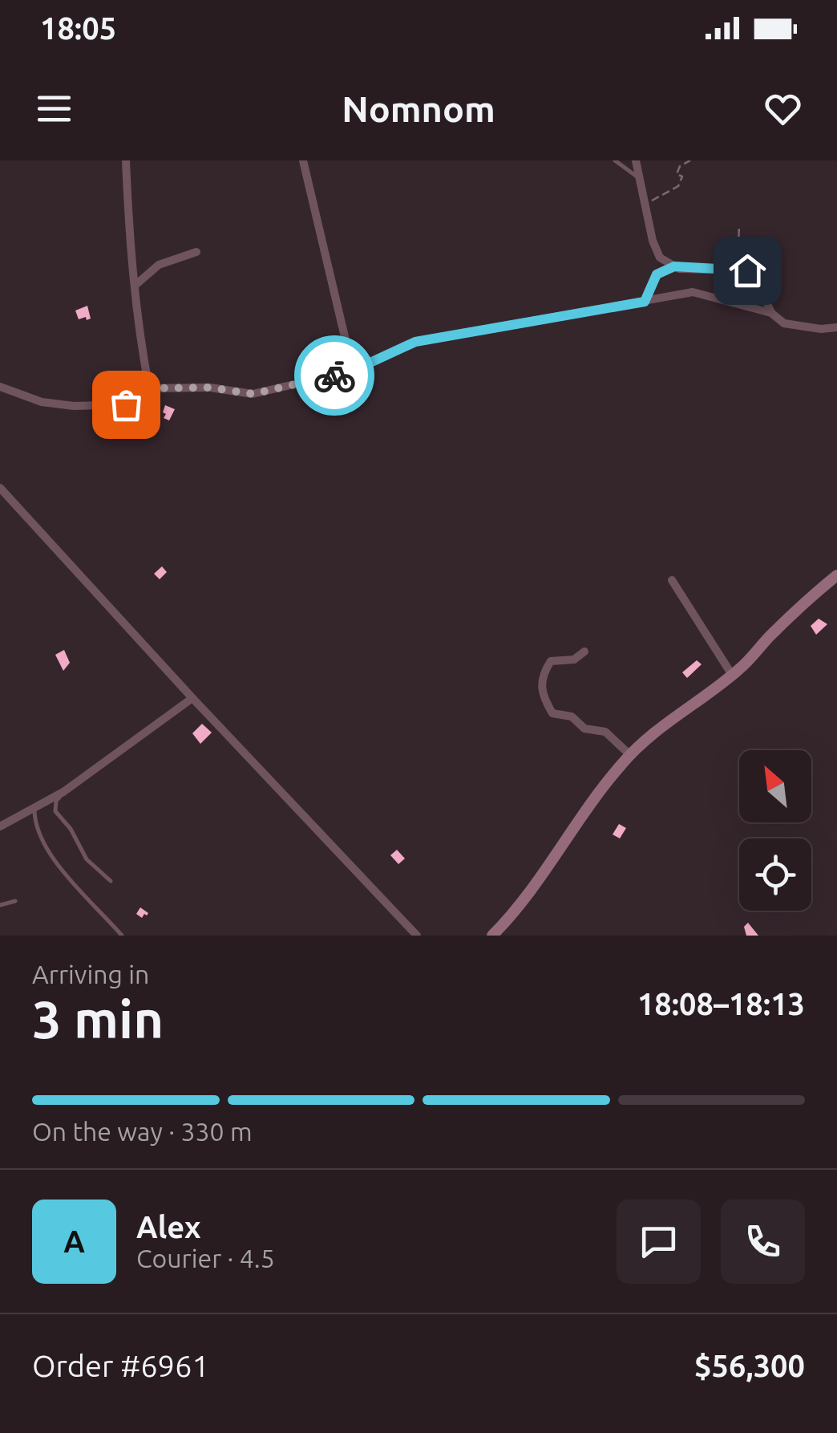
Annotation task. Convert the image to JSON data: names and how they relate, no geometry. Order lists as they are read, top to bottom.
{
  "north": "top left",
  "page": {
    "status": "18:05",
    "header": "Nomnom",
    "heading": ["3 min", "Arriving in", "18:08–18:13"],
    "panel": [
      "Alex",
      "Courier · 4.5",
      "Order #6961",
      "$56,300"
    ],
    "bar": "On the way · 330 m",
    "round": "A"
  }
}
